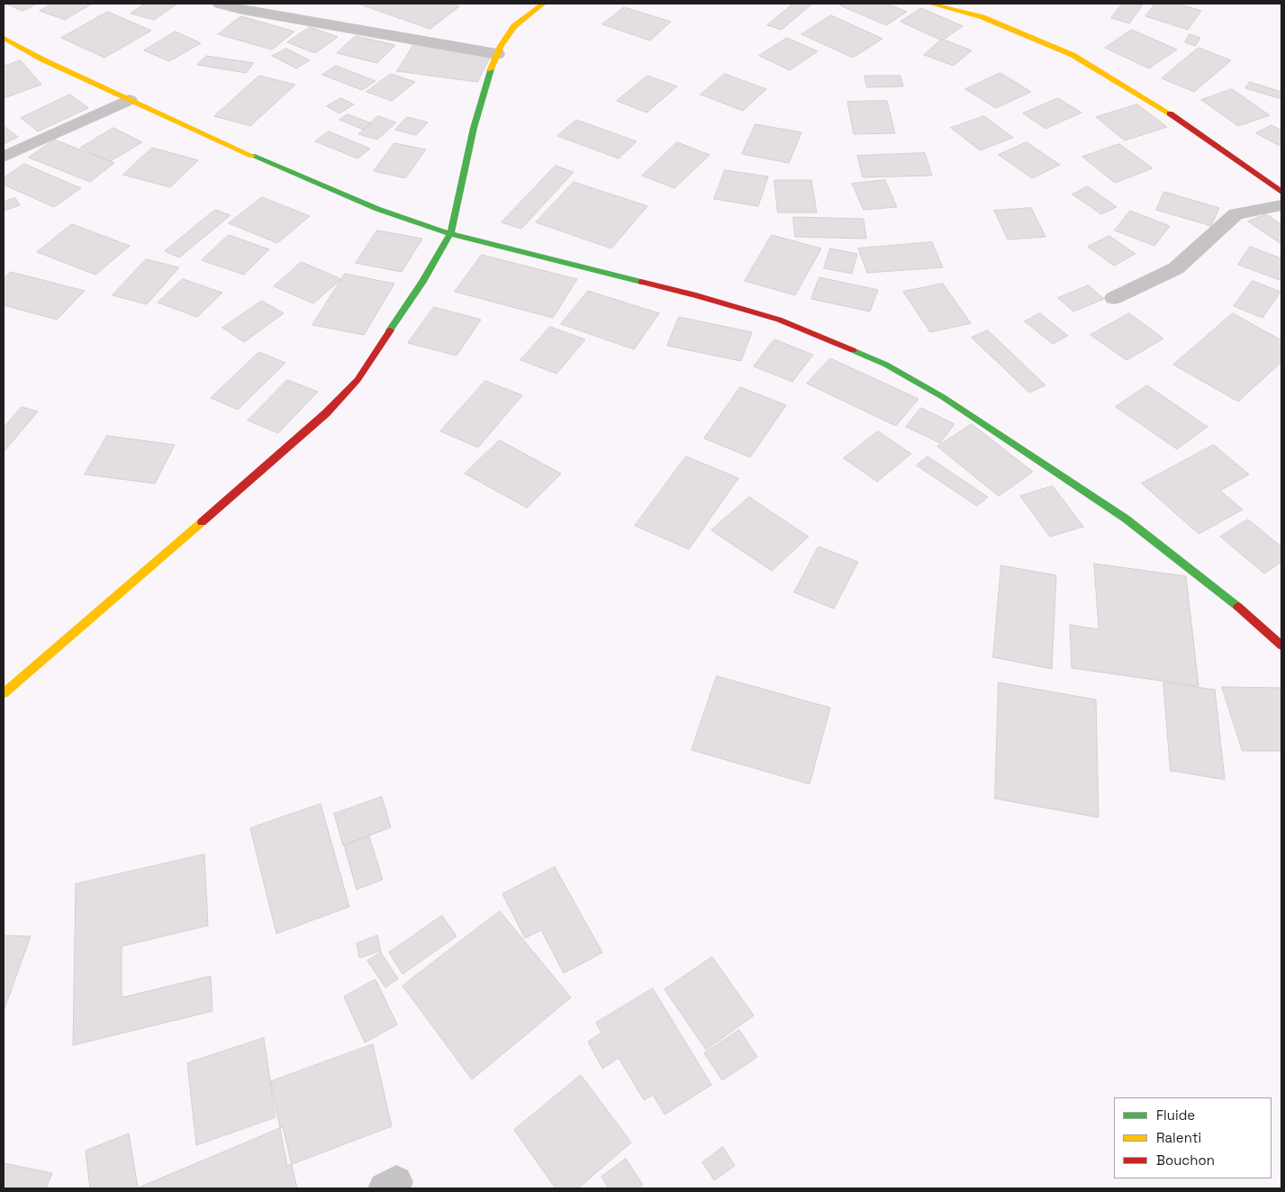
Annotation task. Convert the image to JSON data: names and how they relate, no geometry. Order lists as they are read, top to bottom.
{
  "legend": ["Fluide", "Ralenti", "Bouchon"]
}
